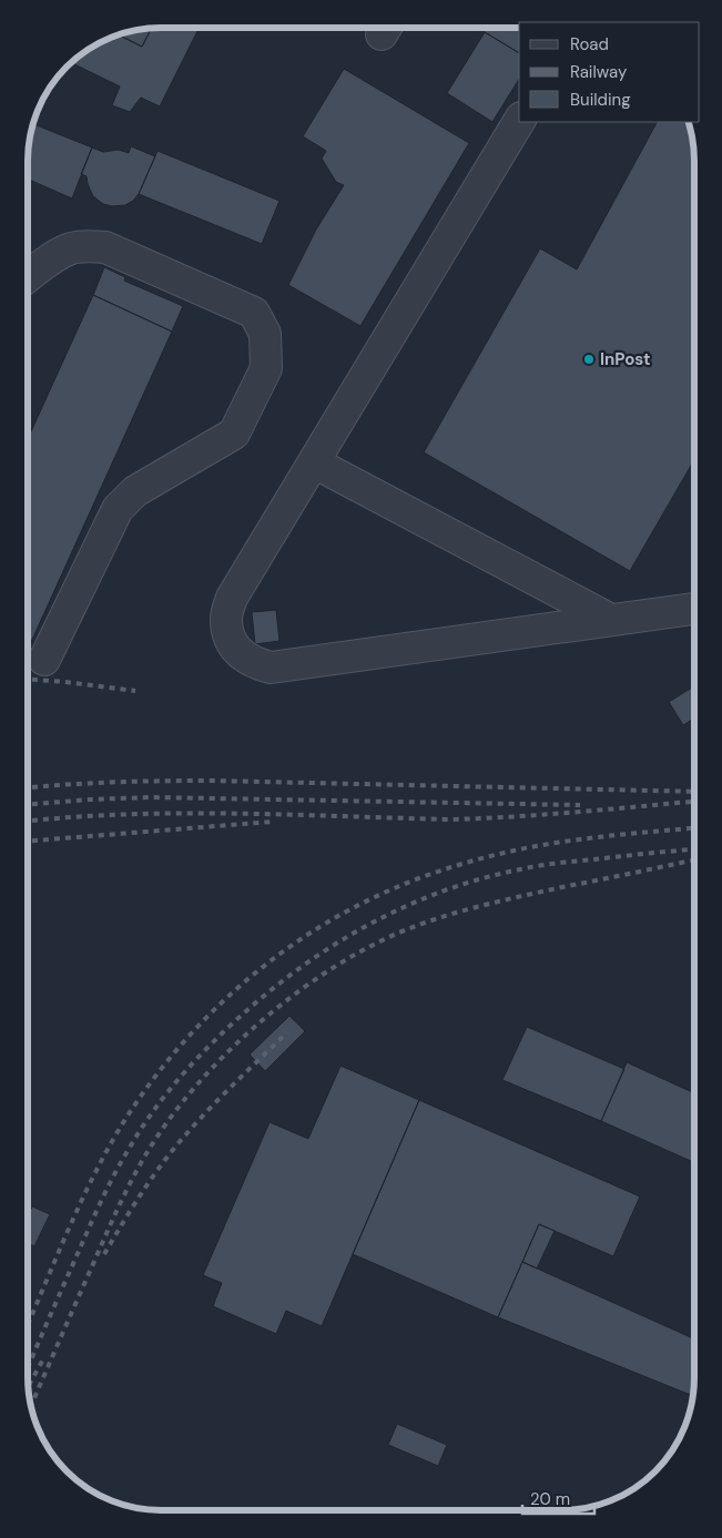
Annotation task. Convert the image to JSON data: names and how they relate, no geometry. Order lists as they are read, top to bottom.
{
  "places": ["InPost"],
  "legend": ["Road", "Railway", "Building"],
  "scale_bar": "20 m"
}
